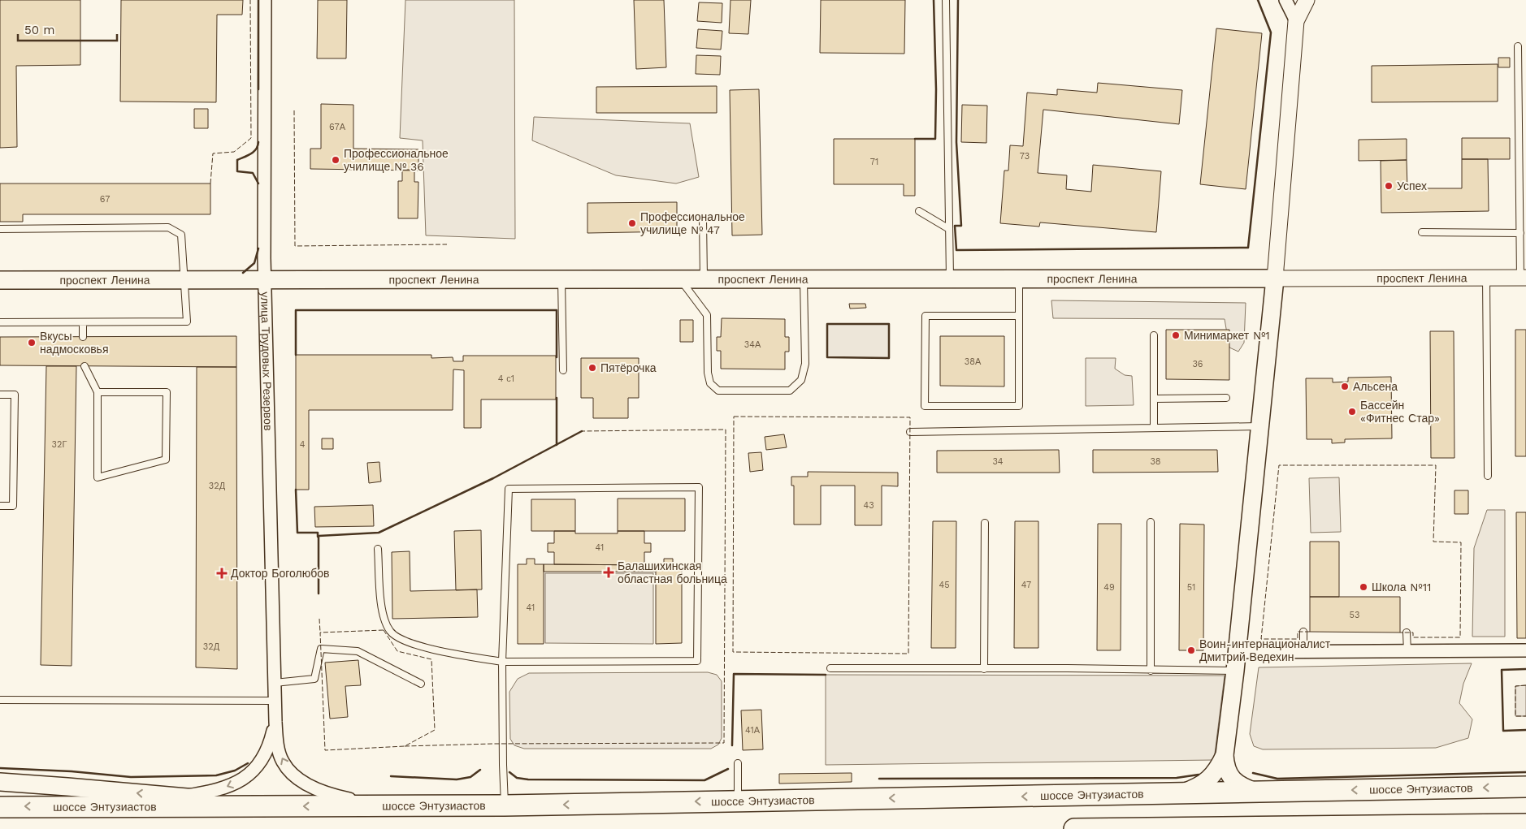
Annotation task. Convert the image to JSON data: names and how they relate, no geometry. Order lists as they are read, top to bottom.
{
  "streets": {
    "highway": ["шоссе Энтузиастов"],
    "main road": ["проспект Ленина"],
    "street": ["улица Трудовых Резервов"]
  },
  "crossings": [
    ["проспект Ленина", "улица Трудовых Резервов"],
    ["улица Трудовых Резервов", "шоссе Энтузиастов"]
  ],
  "one_way": ["шоссе Энтузиастов"],
  "places": {
    "other": [
      "Профессиональное училище № 36",
      "Успех",
      "Профессиональное училище № 47",
      "Минимаркет №1",
      "Вкусы надмосковья",
      "Пятёрочка",
      "Альсена",
      "Бассейн «Фитнес Стар»",
      "Школа №11",
      "Воин-интернационалист Дмитрий Ведехин"
    ],
    "health": ["Балашихинская областная больница", "Доктор Боголюбов"]
  },
  "house_numbers": [
    "67А",
    "73",
    "71",
    "67",
    "34А",
    "38А",
    "36",
    "4 с1",
    "32Г",
    "4",
    "34",
    "38",
    "32Д",
    "43",
    "41",
    "45",
    "47",
    "49",
    "51",
    "41",
    "53",
    "32Д",
    "41А"
  ],
  "scale_bar": "50 m"
}
